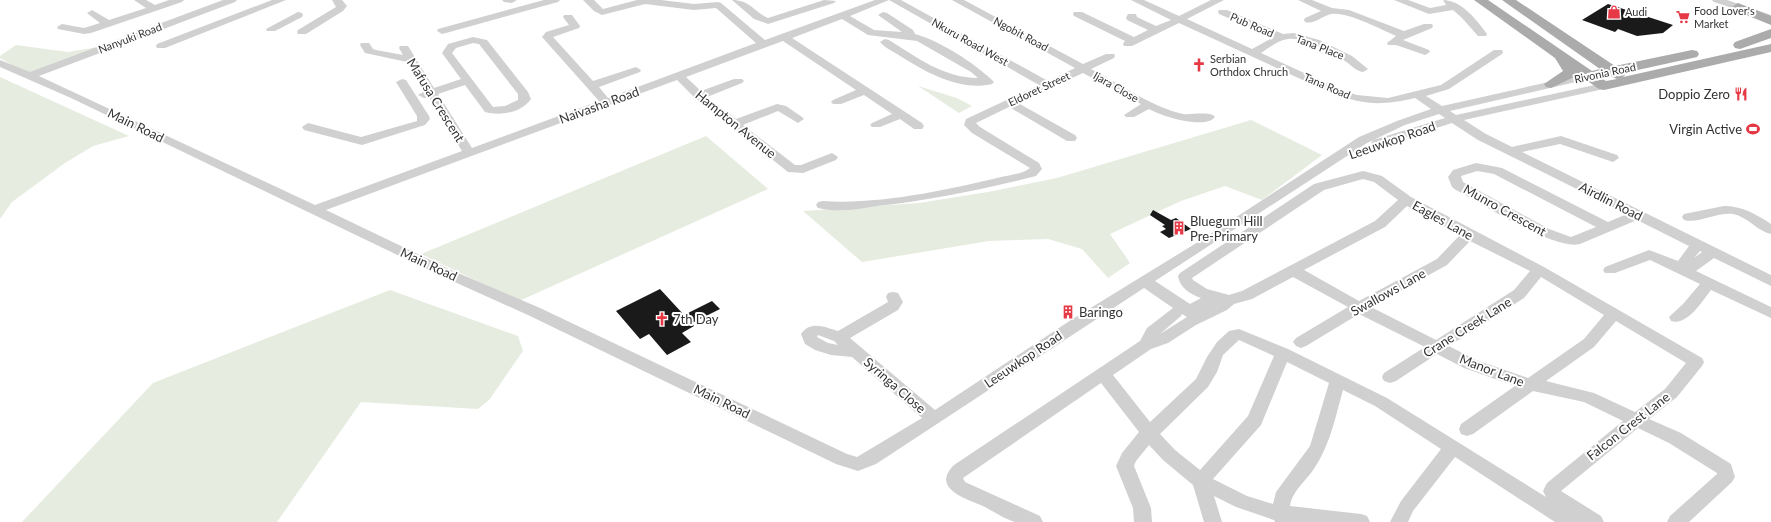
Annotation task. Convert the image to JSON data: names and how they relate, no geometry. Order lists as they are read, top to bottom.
{
  "streets": {
    "main road": ["Rivonia Road"],
    "street": [
      "Pub Road",
      "Ngobit Road",
      "Nanyuki Road",
      "Nkuru Road West",
      "Tana Place",
      "Tana Road",
      "Ijara Close",
      "Eldoret Street",
      "Mafusa Crescent",
      "Naivasha Road",
      "Hampton Avenue",
      "Main Road",
      "Leeuwkop Road",
      "Airdlin Road",
      "Munro Crescent",
      "Eagles Lane",
      "Swallows Lane",
      "Crane Creek Lane",
      "Manor Lane",
      "Syringa Close",
      "Falcon Crest Lane"
    ]
  },
  "crossings": [
    ["Pub Road", "Tana Place"],
    ["Ngobit Road", "Ijara Close"],
    ["Ngobit Road", "Eldoret Street"],
    ["Nanyuki Road", "Main Road"],
    ["Nkuru Road West", "Eldoret Street"],
    ["Tana Place", "Tana Road"],
    ["Rivonia Road", "Leeuwkop Road"],
    ["Rivonia Road", "Airdlin Road"],
    ["Ijara Close", "Eldoret Street"],
    ["Mafusa Crescent", "Naivasha Road"],
    ["Naivasha Road", "Hampton Avenue"],
    ["Naivasha Road", "Main Road"],
    ["Main Road", "Leeuwkop Road"],
    ["Leeuwkop Road", "Airdlin Road"],
    ["Leeuwkop Road", "Syringa Close"],
    ["Airdlin Road", "Munro Crescent"],
    ["Eagles Lane", "Swallows Lane"],
    ["Eagles Lane", "Crane Creek Lane"],
    ["Eagles Lane", "Manor Lane"],
    ["Eagles Lane", "Falcon Crest Lane"],
    ["Swallows Lane", "Manor Lane"],
    ["Crane Creek Lane", "Manor Lane"],
    ["Manor Lane", "Falcon Crest Lane"]
  ],
  "places": {
    "shop": ["Audi"],
    "supermarket": ["Food Lover's Market"],
    "church": ["Serbian Orthdox Chruch", "7th Day"],
    "restaurant": ["Doppio Zero"],
    "sports": ["Virgin Active"],
    "building": ["Bluegum Hill Pre-Primary", "Baringo"]
  }
}
